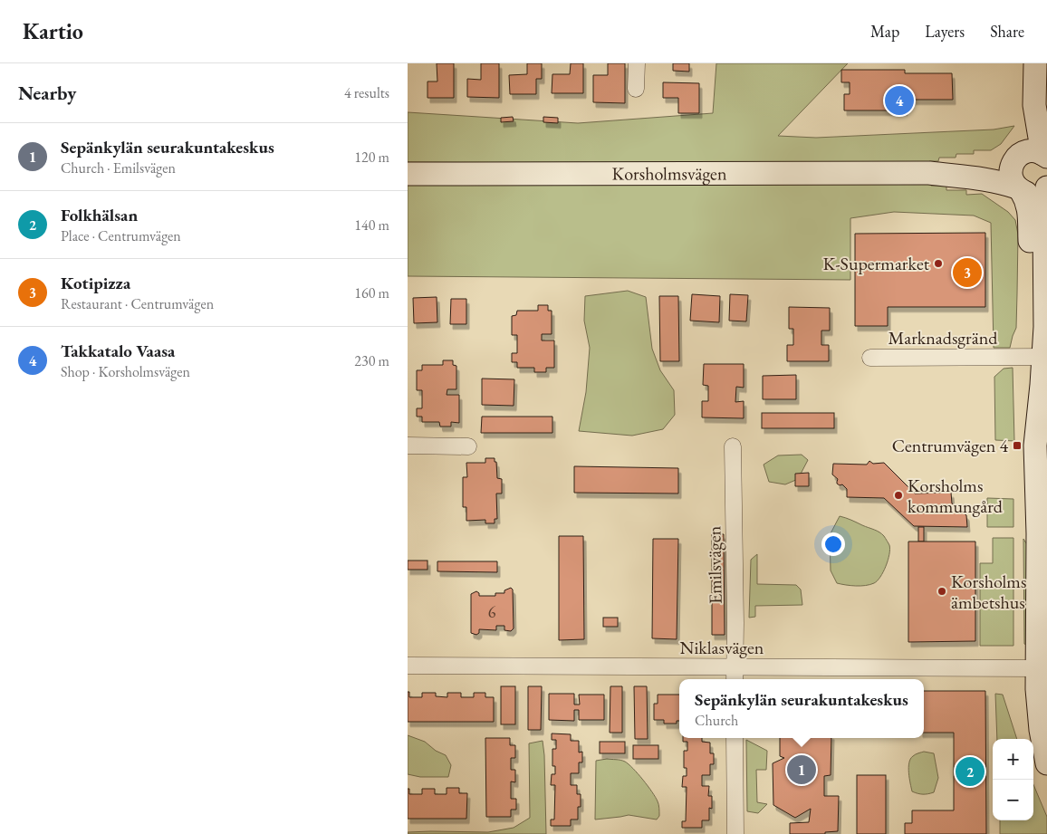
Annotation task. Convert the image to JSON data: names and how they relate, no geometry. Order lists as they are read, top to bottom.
{
  "streets": {
    "main road": ["Korsholmsvägen"],
    "street": ["Marknadsgränd", "Emilsvägen", "Niklasvägen"]
  },
  "crossings": [
    ["Emilsvägen", "Niklasvägen"]
  ],
  "places": {
    "other": ["K-Supermarket", "Korsholms kommungård", "Korsholms ämbetshus"],
    "transit": ["Centrumvägen 4"]
  },
  "house_numbers": ["6"],
  "page": {
    "header": "Kartio",
    "nav": ["Map", "Layers", "Share"],
    "heading": ["Nearby", "4 results"],
    "pins": [
      "4",
      "3",
      "1",
      "2"
    ],
    "list": [
      {
        "mark": "1",
        "name": "Sepänkylän seurakuntakeskus",
        "note": "Church · Emilsvägen",
        "value": "120 m"
      },
      {
        "mark": "2",
        "name": "Folkhälsan",
        "note": "Place · Centrumvägen",
        "value": "140 m"
      },
      {
        "mark": "3",
        "name": "Kotipizza",
        "note": "Restaurant · Centrumvägen",
        "value": "160 m"
      },
      {
        "mark": "4",
        "name": "Takkatalo Vaasa",
        "note": "Shop · Korsholmsvägen",
        "value": "230 m"
      }
    ],
    "popup": ["Sepänkylän seurakuntakeskus", "Church"],
    "map_buttons": ["+", "−"]
  }
}
